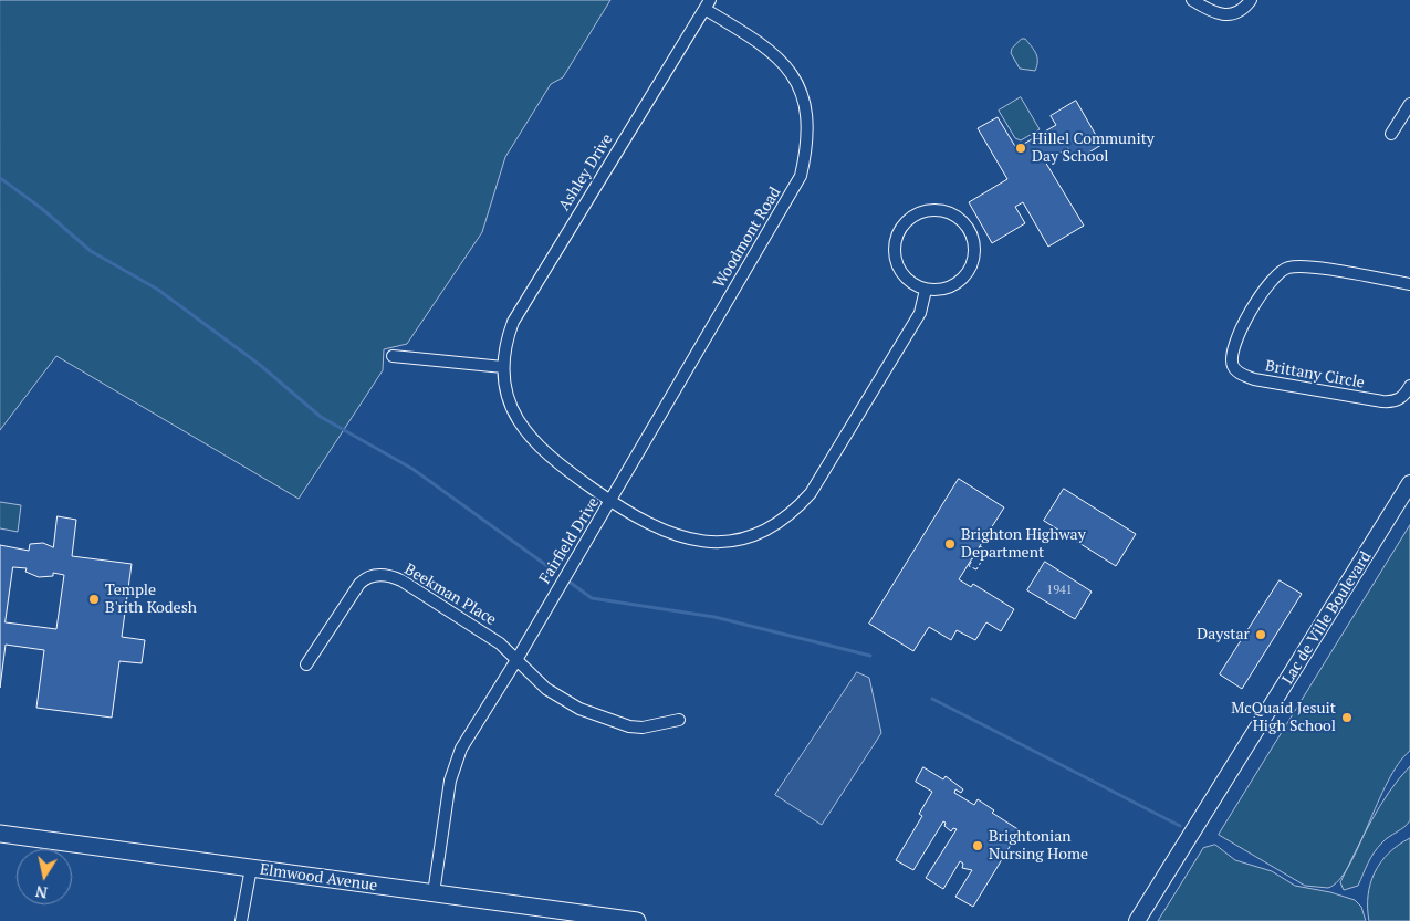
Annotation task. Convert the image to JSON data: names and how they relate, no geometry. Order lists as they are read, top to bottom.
{
  "streets": {
    "main road": ["Elmwood Avenue"],
    "street": [
      "Ashley Drive",
      "Woodmont Road",
      "Brittany Circle",
      "Fairfield Drive",
      "Beekman Place",
      "Lac de Ville Boulevard"
    ]
  },
  "crossings": [
    ["Ashley Drive", "Woodmont Road"],
    ["Ashley Drive", "Fairfield Drive"],
    ["Woodmont Road", "Fairfield Drive"],
    ["Fairfield Drive", "Beekman Place"],
    ["Fairfield Drive", "Elmwood Avenue"]
  ],
  "places": [
    "Hillel Community Day School",
    "Brighton Highway Department",
    "Temple B'rith Kodesh",
    "Daystar",
    "McQuaid Jesuit High School",
    "Brightonian Nursing Home"
  ],
  "house_numbers": ["1941"],
  "north": "bottom"
}
